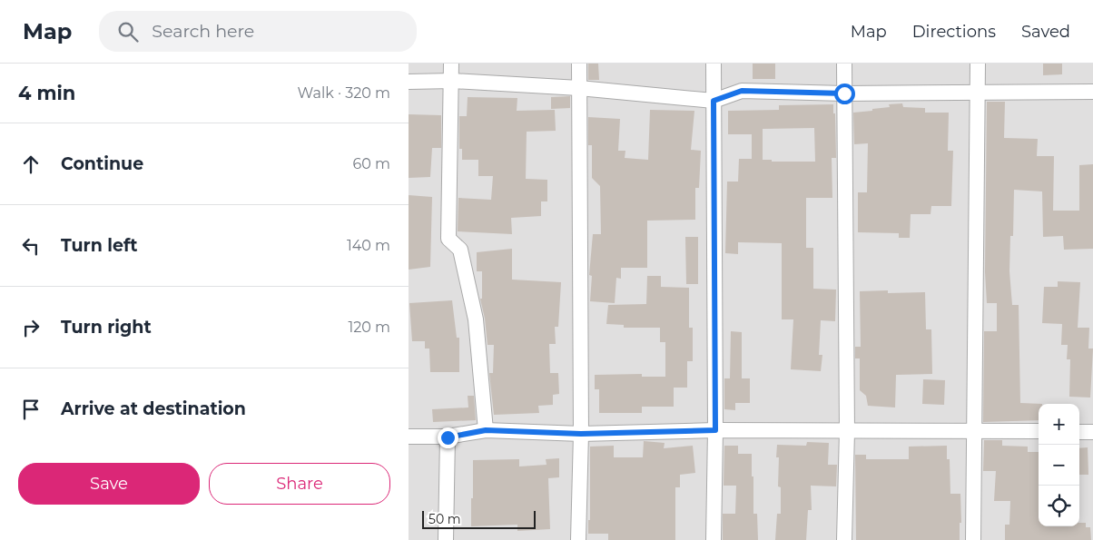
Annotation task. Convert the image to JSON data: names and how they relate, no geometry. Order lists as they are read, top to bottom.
{
  "scale_bar": "50 m",
  "page": {
    "header": "Map",
    "search": "Search here",
    "nav": ["Map", "Directions", "Saved"],
    "heading": ["4 min", "Walk · 320 m"],
    "list": [
      ["Continue", "60 m"],
      ["Turn left", "140 m"],
      ["Turn right", "120 m"],
      "Arrive at destination"
    ],
    "map_buttons": ["+", "−"],
    "buttons": ["Save", "Share"],
    "scale": "50 m"
  }
}
